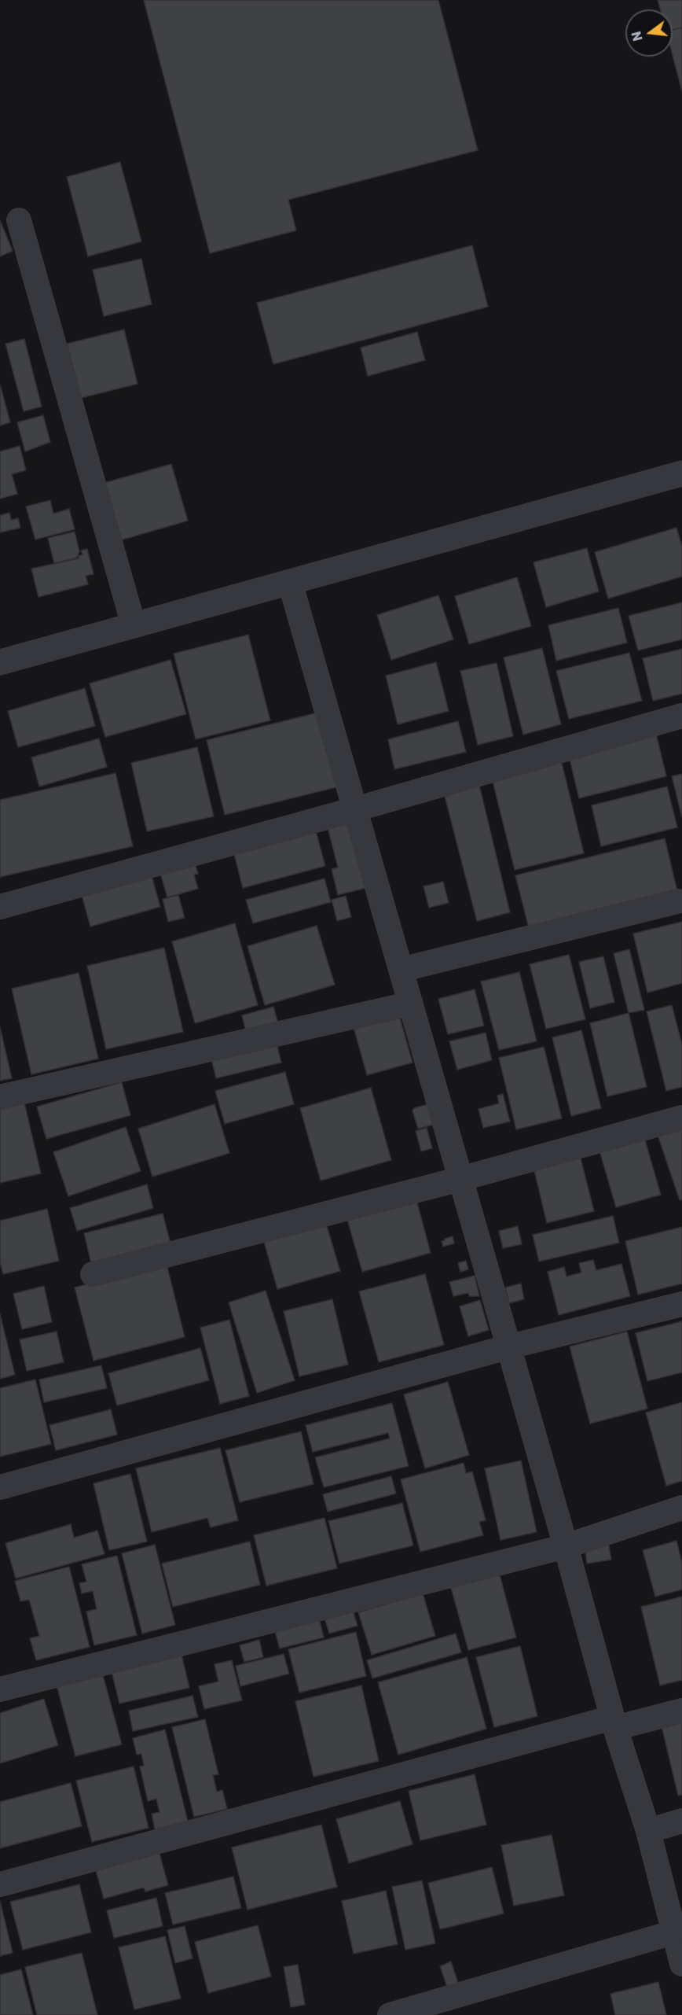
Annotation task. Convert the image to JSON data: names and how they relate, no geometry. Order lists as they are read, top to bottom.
{
  "north": "left"
}
